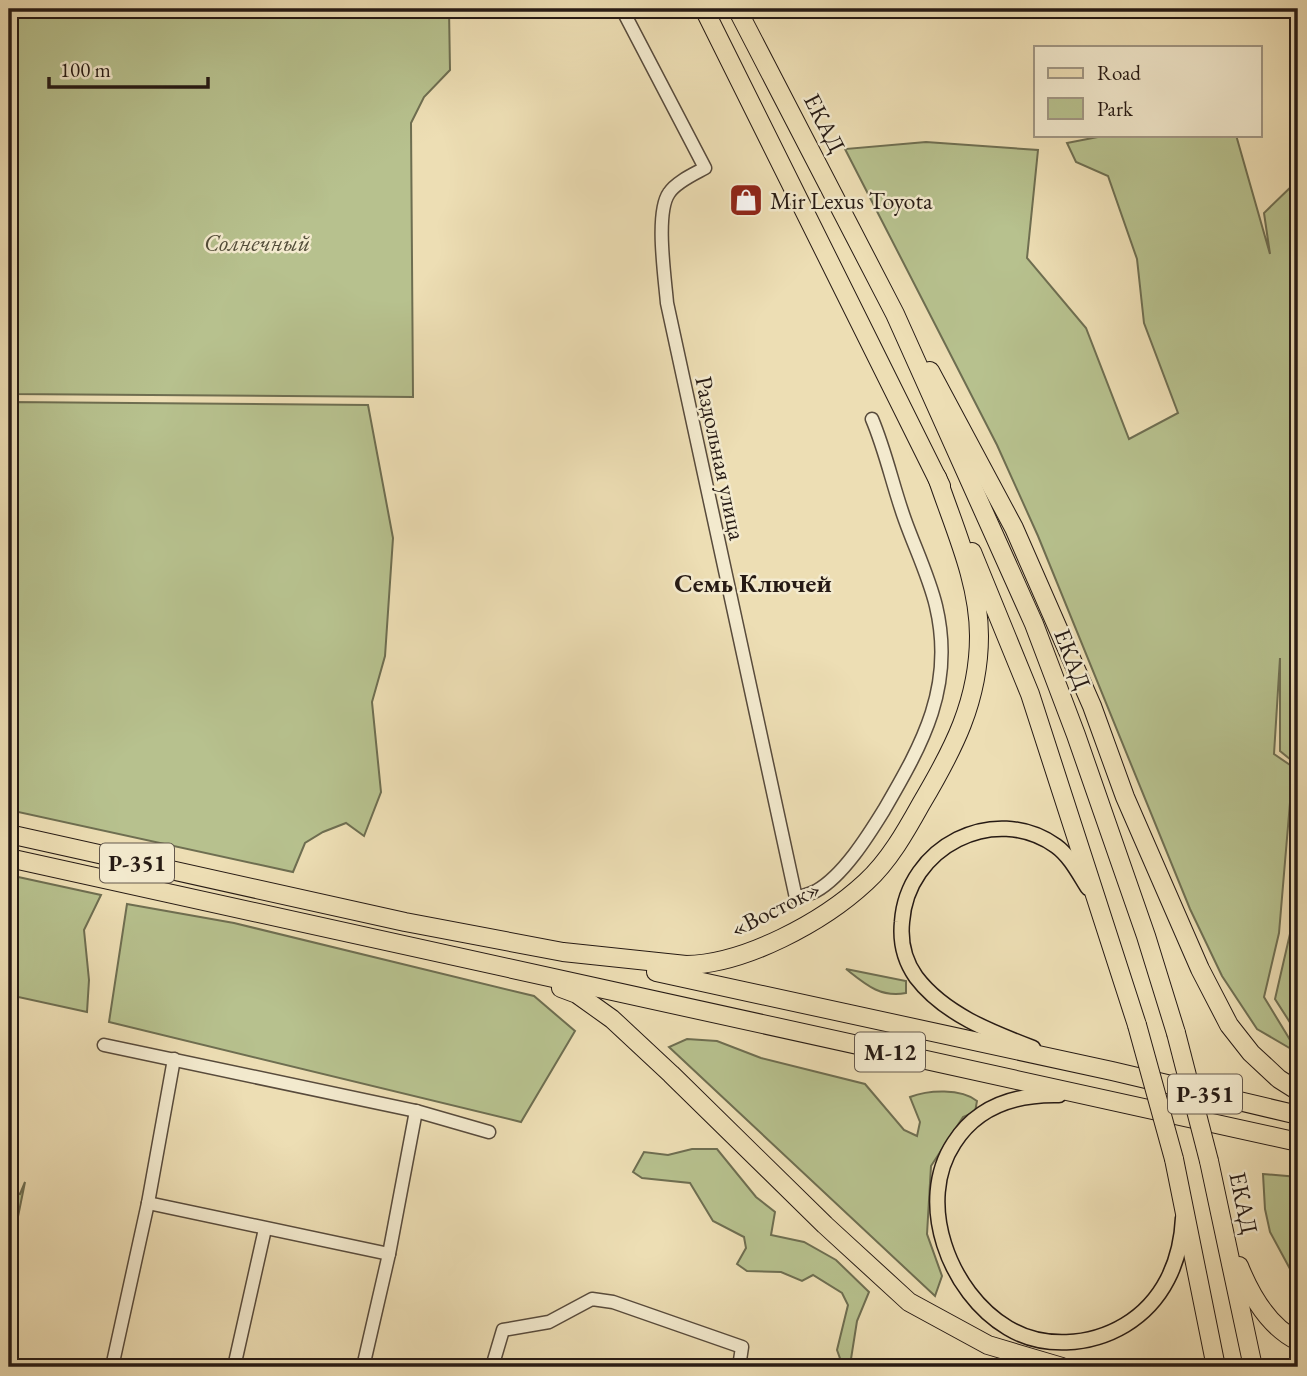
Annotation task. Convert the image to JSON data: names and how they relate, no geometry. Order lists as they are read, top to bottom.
{
  "streets": {
    "highway": [
      "ЕКАД",
      "Р-351",
      "«Восток»",
      "М-12"
    ],
    "street": ["Раздольная улица"]
  },
  "crossings": [
    ["Р-351", "«Восток»"],
    ["Р-351", "М-12"]
  ],
  "districts": ["Семь Ключей"],
  "parks": ["Солнечный"],
  "places": {
    "shop": ["Mir Lexus Toyota"]
  },
  "legend": ["Road", "Park"],
  "scale_bar": "100 m"
}
